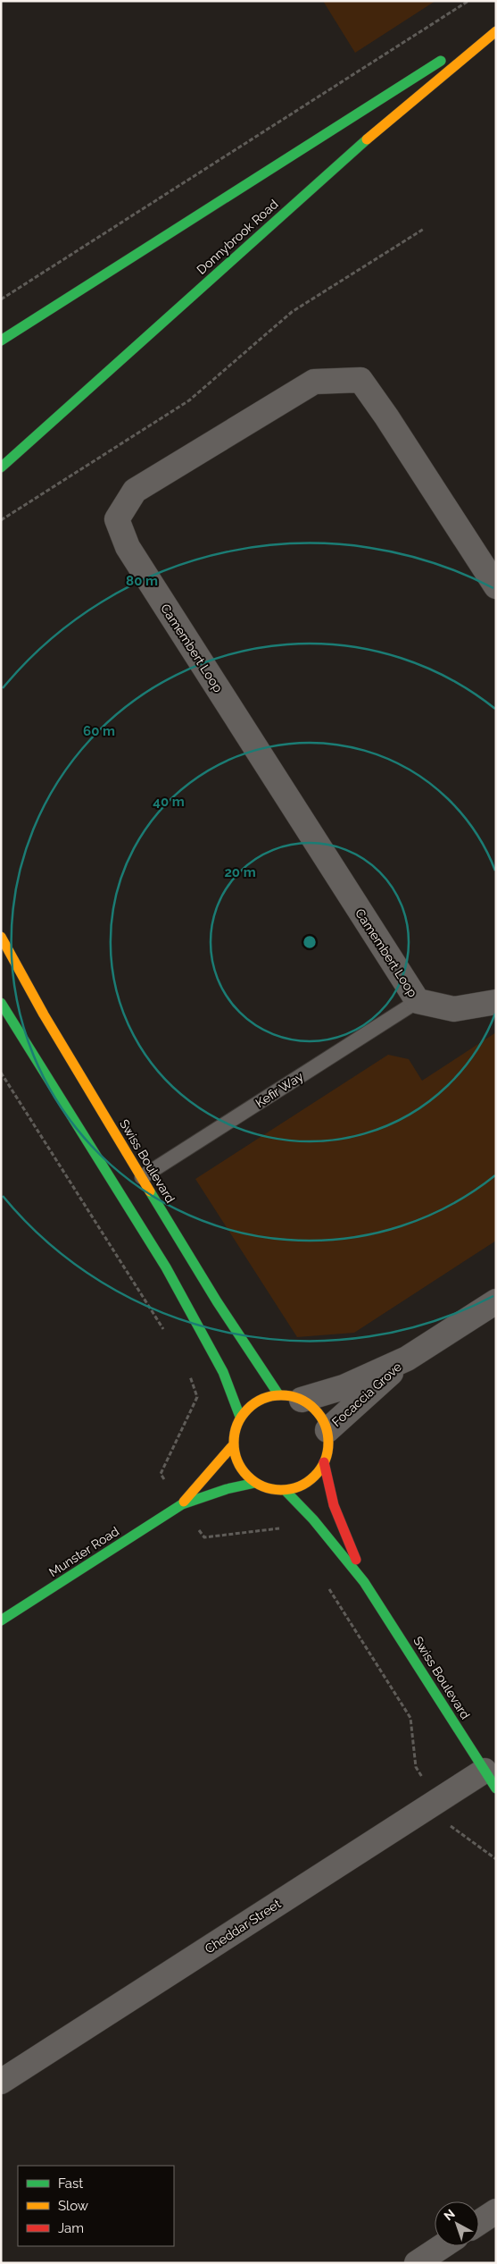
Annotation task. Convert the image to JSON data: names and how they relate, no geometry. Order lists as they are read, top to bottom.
{
  "streets": {
    "street": [
      "Donnybrook Road",
      "Camembert Loop",
      "Swiss Boulevard",
      "Focaccia Grove",
      "Munster Road",
      "Cheddar Street"
    ],
    "lane": ["Kefir Way"]
  },
  "crossings": [
    ["Camembert Loop", "Kefir Way"],
    ["Kefir Way", "Swiss Boulevard"],
    ["Swiss Boulevard", "Focaccia Grove"],
    ["Swiss Boulevard", "Munster Road"],
    ["Swiss Boulevard", "Cheddar Street"],
    ["Focaccia Grove", "Munster Road"]
  ],
  "legend": ["Fast", "Slow", "Jam"],
  "north": "top left",
  "rings": [
    "80 m",
    "60 m",
    "40 m",
    "20 m"
  ]
}
